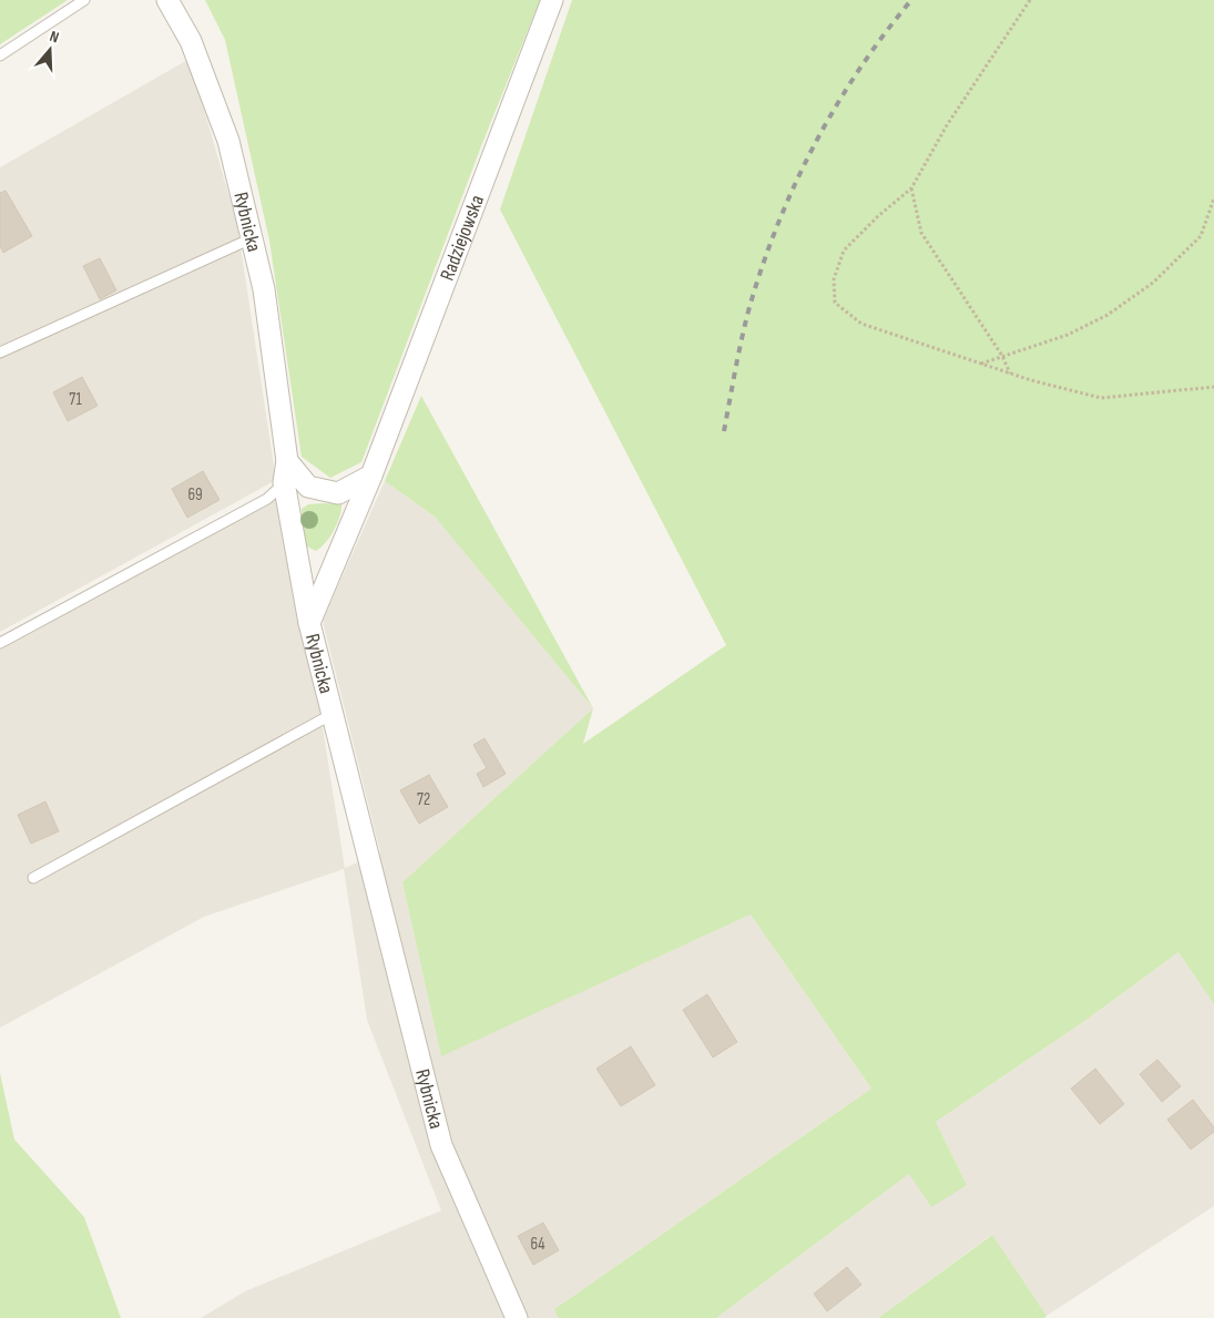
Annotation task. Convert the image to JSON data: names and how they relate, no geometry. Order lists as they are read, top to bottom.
{
  "streets": {
    "street": ["Rybnicka", "Radziejowska"]
  },
  "crossings": [
    ["Rybnicka", "Radziejowska"]
  ],
  "house_numbers": [
    "71",
    "69",
    "72",
    "64"
  ],
  "north": "top"
}
